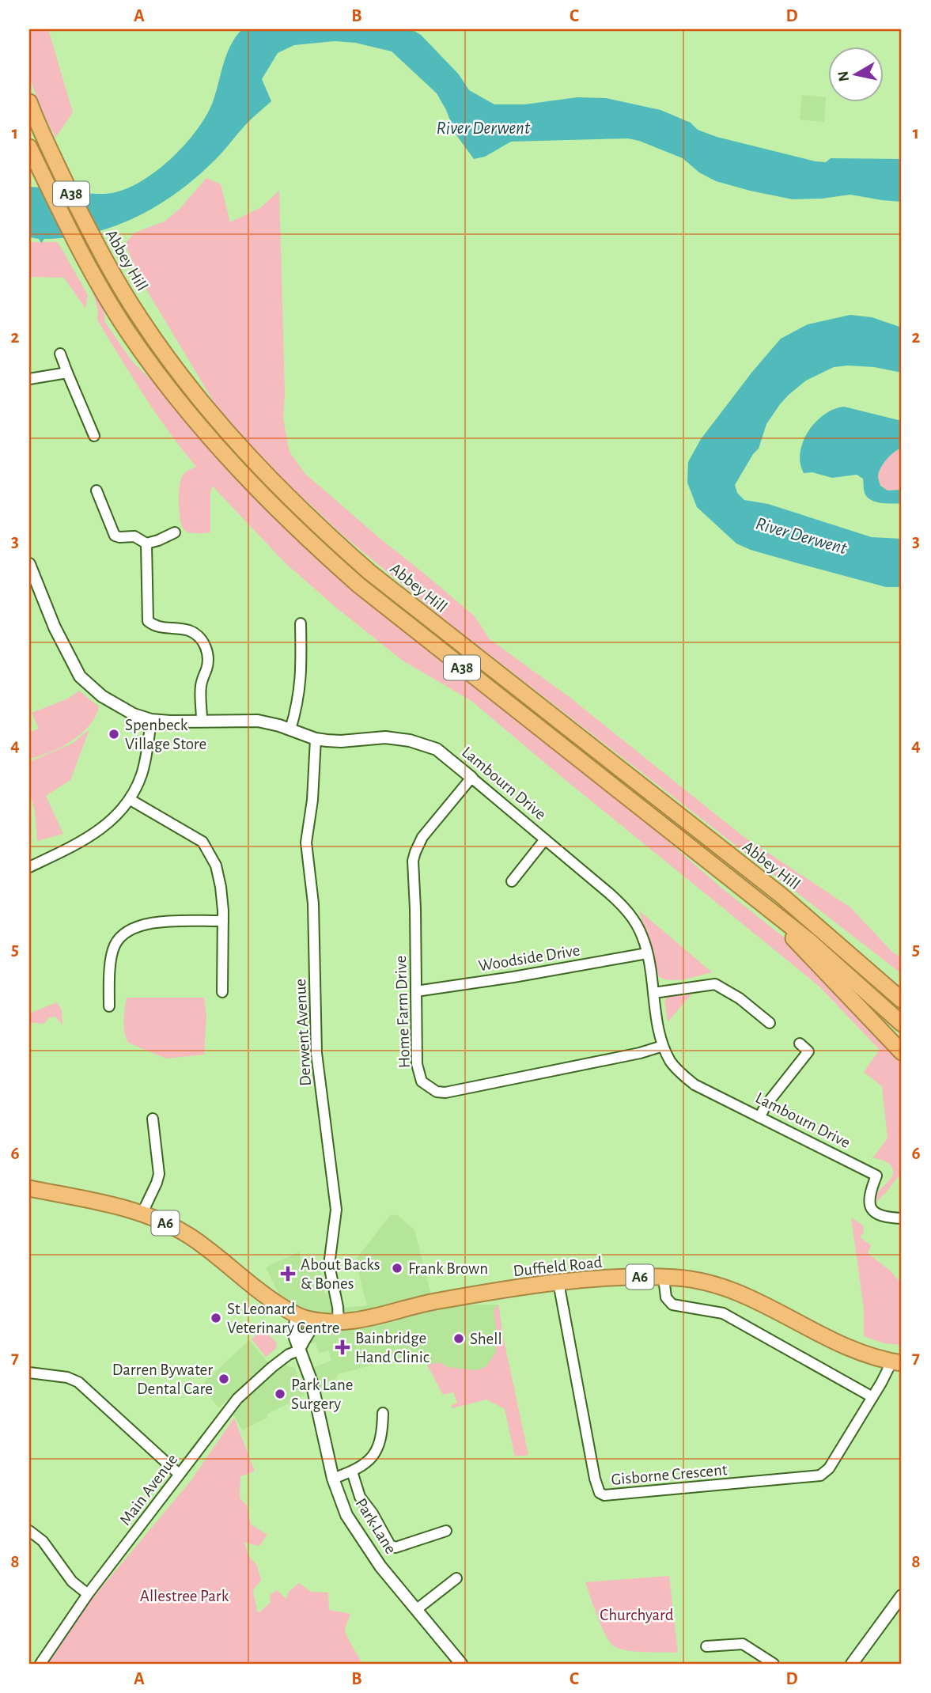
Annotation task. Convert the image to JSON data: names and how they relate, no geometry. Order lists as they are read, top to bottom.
{
  "streets": {
    "highway": [
      "A38",
      "Abbey Hill",
      "A6",
      "Duffield Road"
    ],
    "street": [
      "Lambourn Drive",
      "Woodside Drive",
      "Home Farm Drive",
      "Derwent Avenue",
      "Gisborne Crescent",
      "Main Avenue",
      "Park Lane"
    ]
  },
  "crossings": [
    ["Lambourn Drive", "Woodside Drive"],
    ["Lambourn Drive", "Home Farm Drive"],
    ["Lambourn Drive", "Derwent Avenue"],
    ["Woodside Drive", "Home Farm Drive"],
    ["Derwent Avenue", "Duffield Road"],
    ["Duffield Road", "Gisborne Crescent"],
    ["Duffield Road", "Park Lane"],
    ["Main Avenue", "Park Lane"]
  ],
  "water": ["River Derwent"],
  "parks": ["Allestree Park", "Churchyard"],
  "places": {
    "other": [
      "Spenbeck Village Store",
      "Frank Brown",
      "St Leonard Veterinary Centre",
      "Shell",
      "Darren Bywater Dental Care",
      "Park Lane Surgery"
    ],
    "health": ["About Backs & Bones", "Bainbridge Hand Clinic"]
  },
  "north": "left",
  "grid": {
    "columns": [
      "A",
      "B",
      "C",
      "D"
    ],
    "rows": [
      "1",
      "2",
      "3",
      "4",
      "5",
      "6",
      "7",
      "8"
    ]
  }
}
